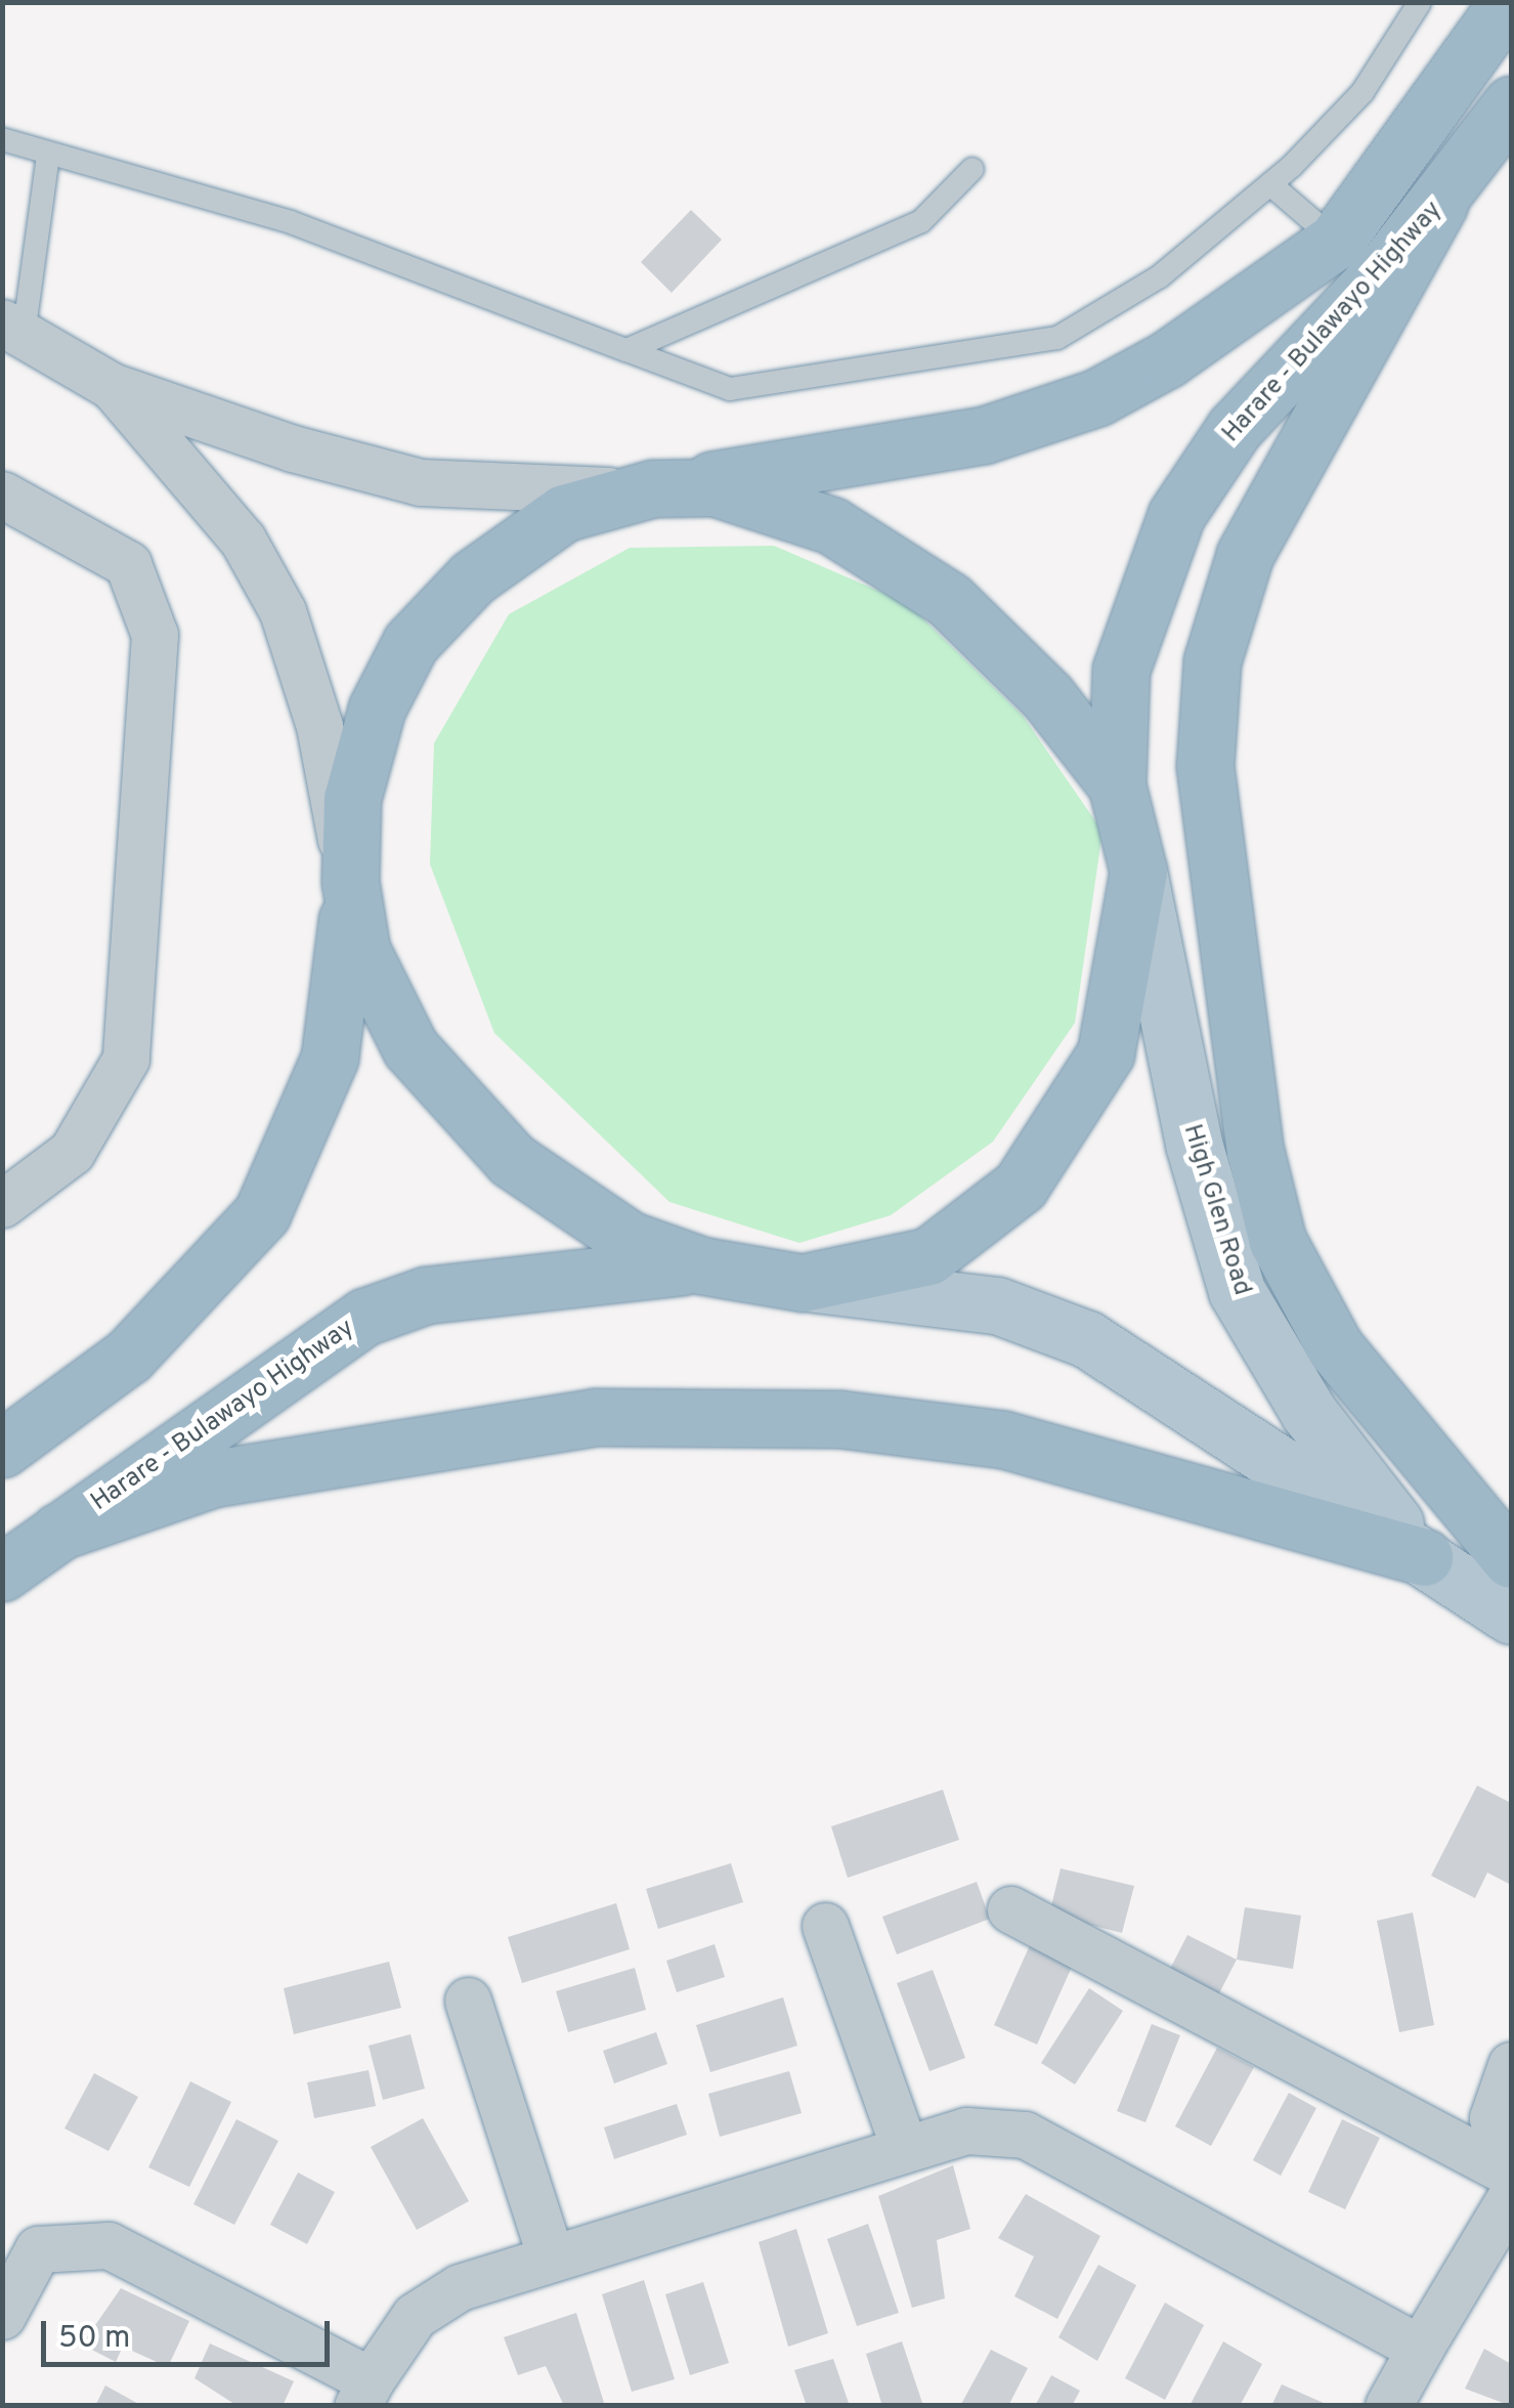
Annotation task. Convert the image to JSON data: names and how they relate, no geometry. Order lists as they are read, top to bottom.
{
  "streets": {
    "highway": ["Harare - Bulawayo Highway"],
    "main road": ["High Glen Road"]
  },
  "crossings": [
    ["Harare - Bulawayo Highway", "High Glen Road"]
  ],
  "scale_bar": "50 m"
}
